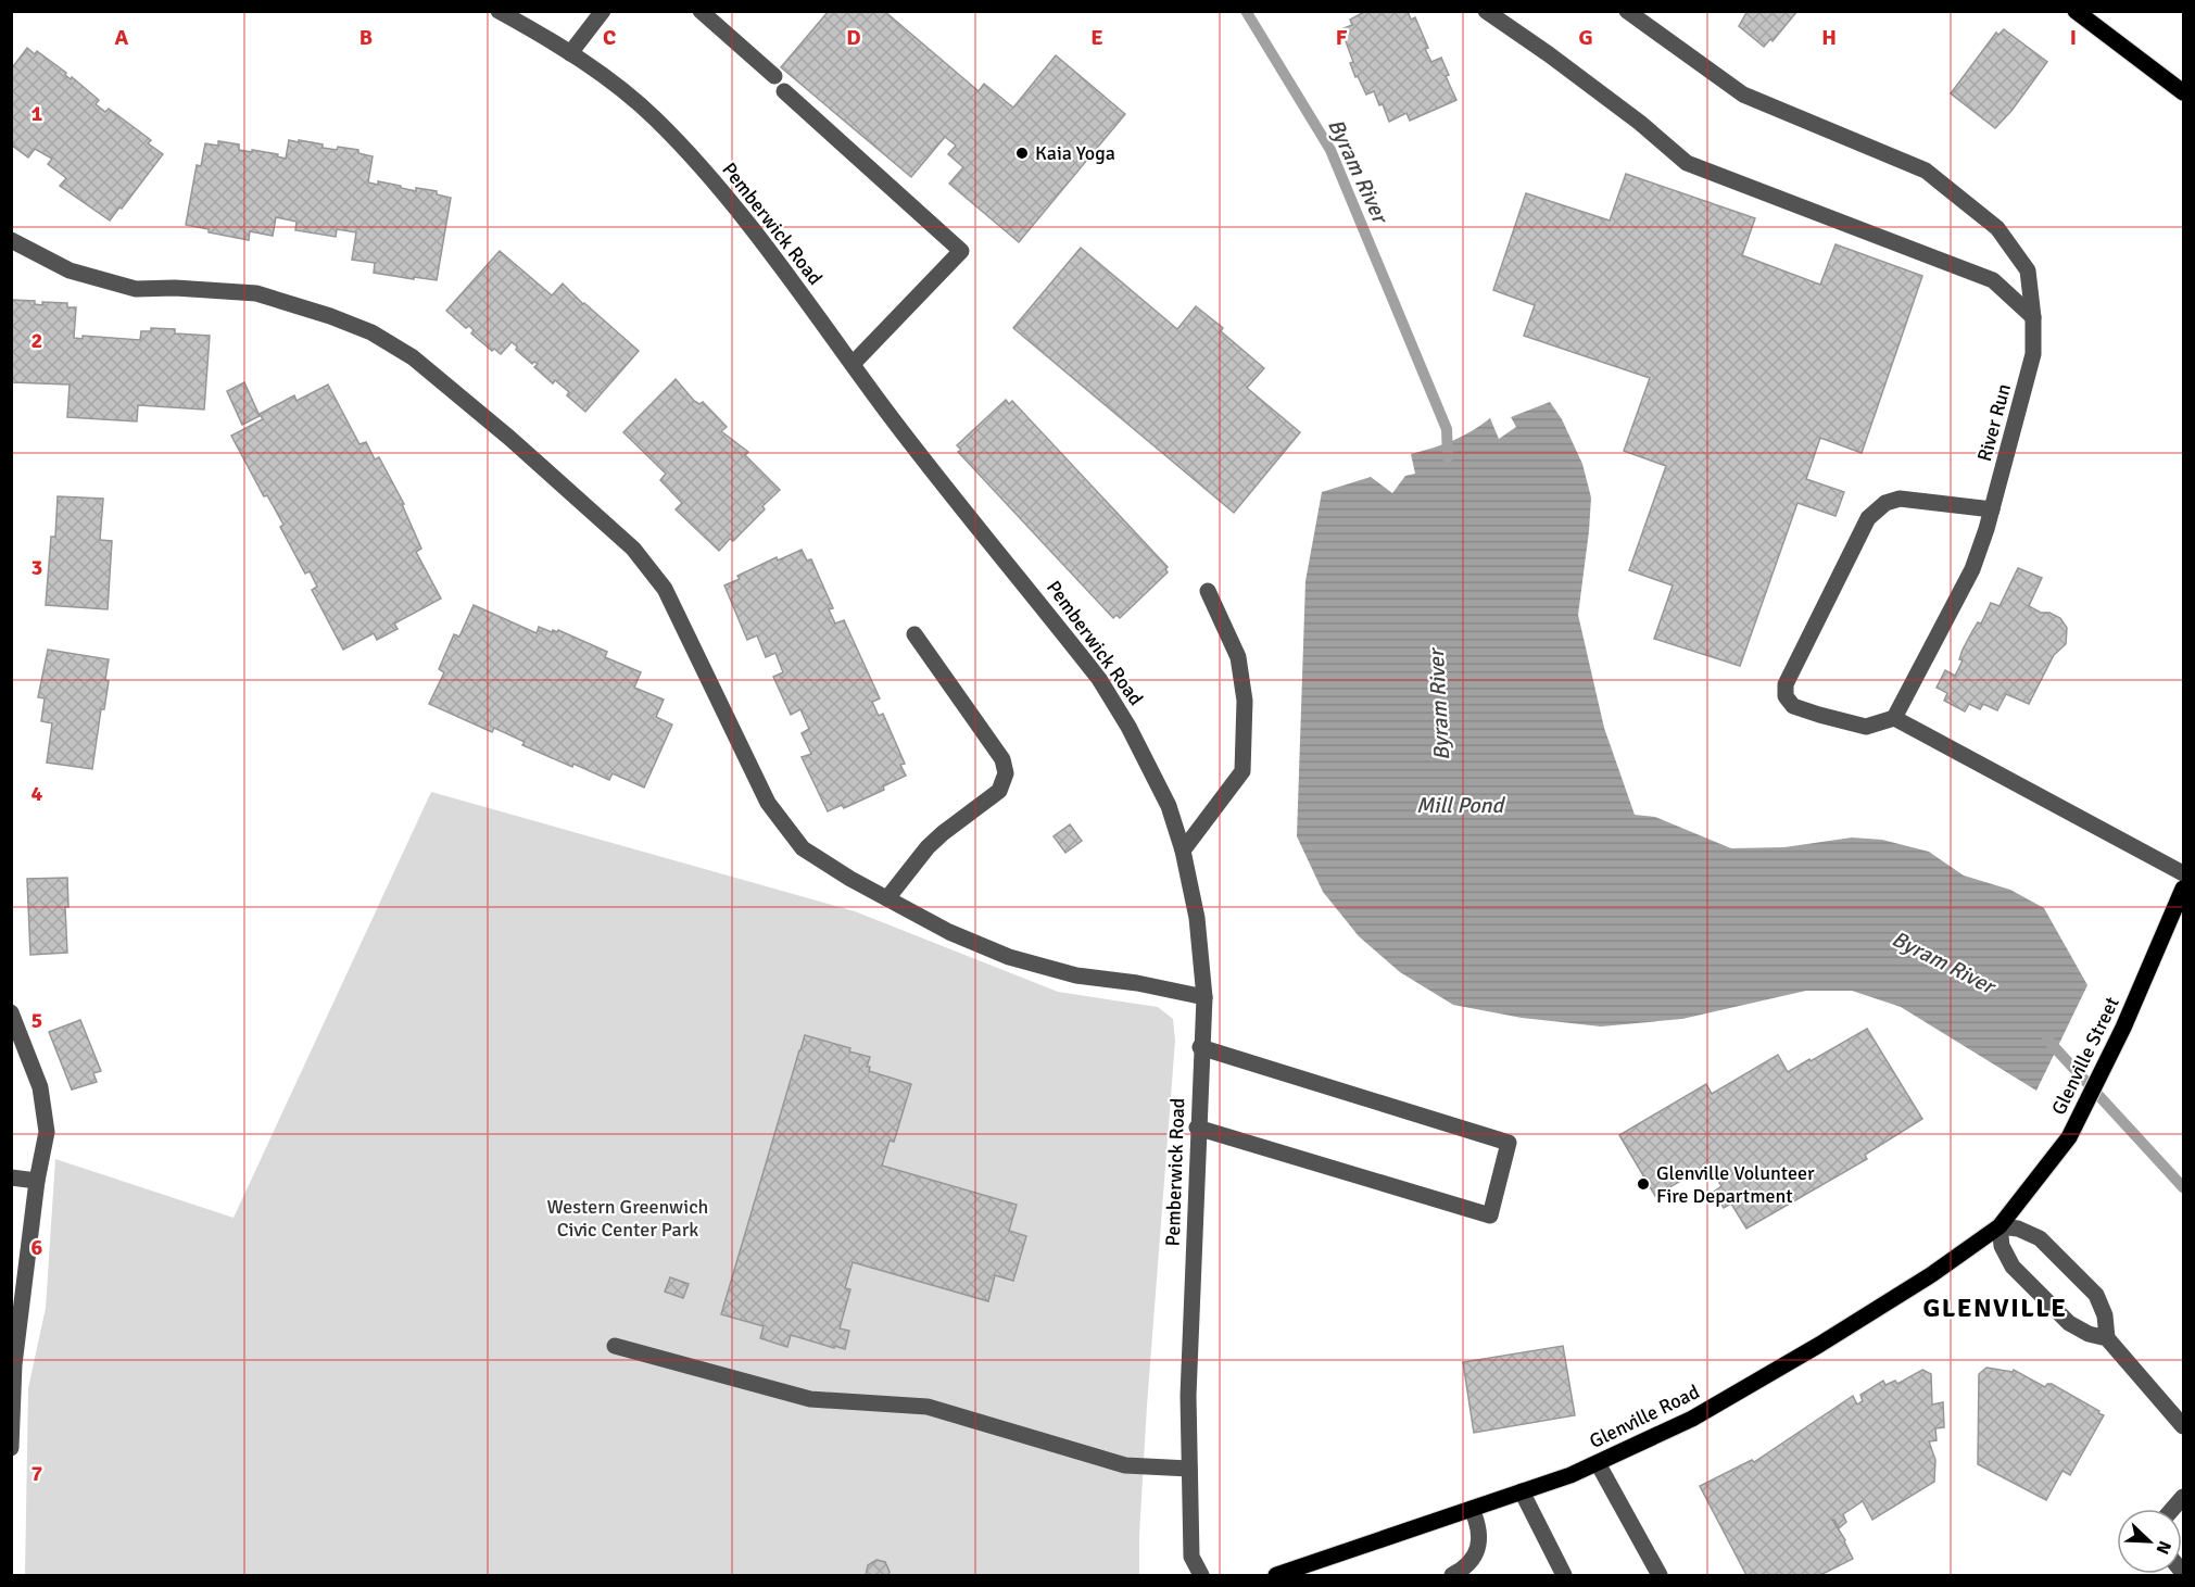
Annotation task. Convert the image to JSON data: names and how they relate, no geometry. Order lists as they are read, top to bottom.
{
  "streets": {
    "main road": ["Glenville Street", "Glenville Road"],
    "street": ["Pemberwick Road", "River Run"]
  },
  "crossings": [
    ["Glenville Street", "Glenville Road"]
  ],
  "districts": ["GLENVILLE"],
  "water": ["Byram River", "Mill Pond"],
  "parks": ["Western Greenwich Civic Center Park"],
  "places": ["Kaia Yoga", "Glenville Volunteer Fire Department"],
  "north": "bottom right",
  "grid": {
    "columns": [
      "A",
      "B",
      "C",
      "D",
      "E",
      "F",
      "G",
      "H",
      "I"
    ],
    "rows": [
      "1",
      "2",
      "3",
      "4",
      "5",
      "6",
      "7"
    ]
  }
}
